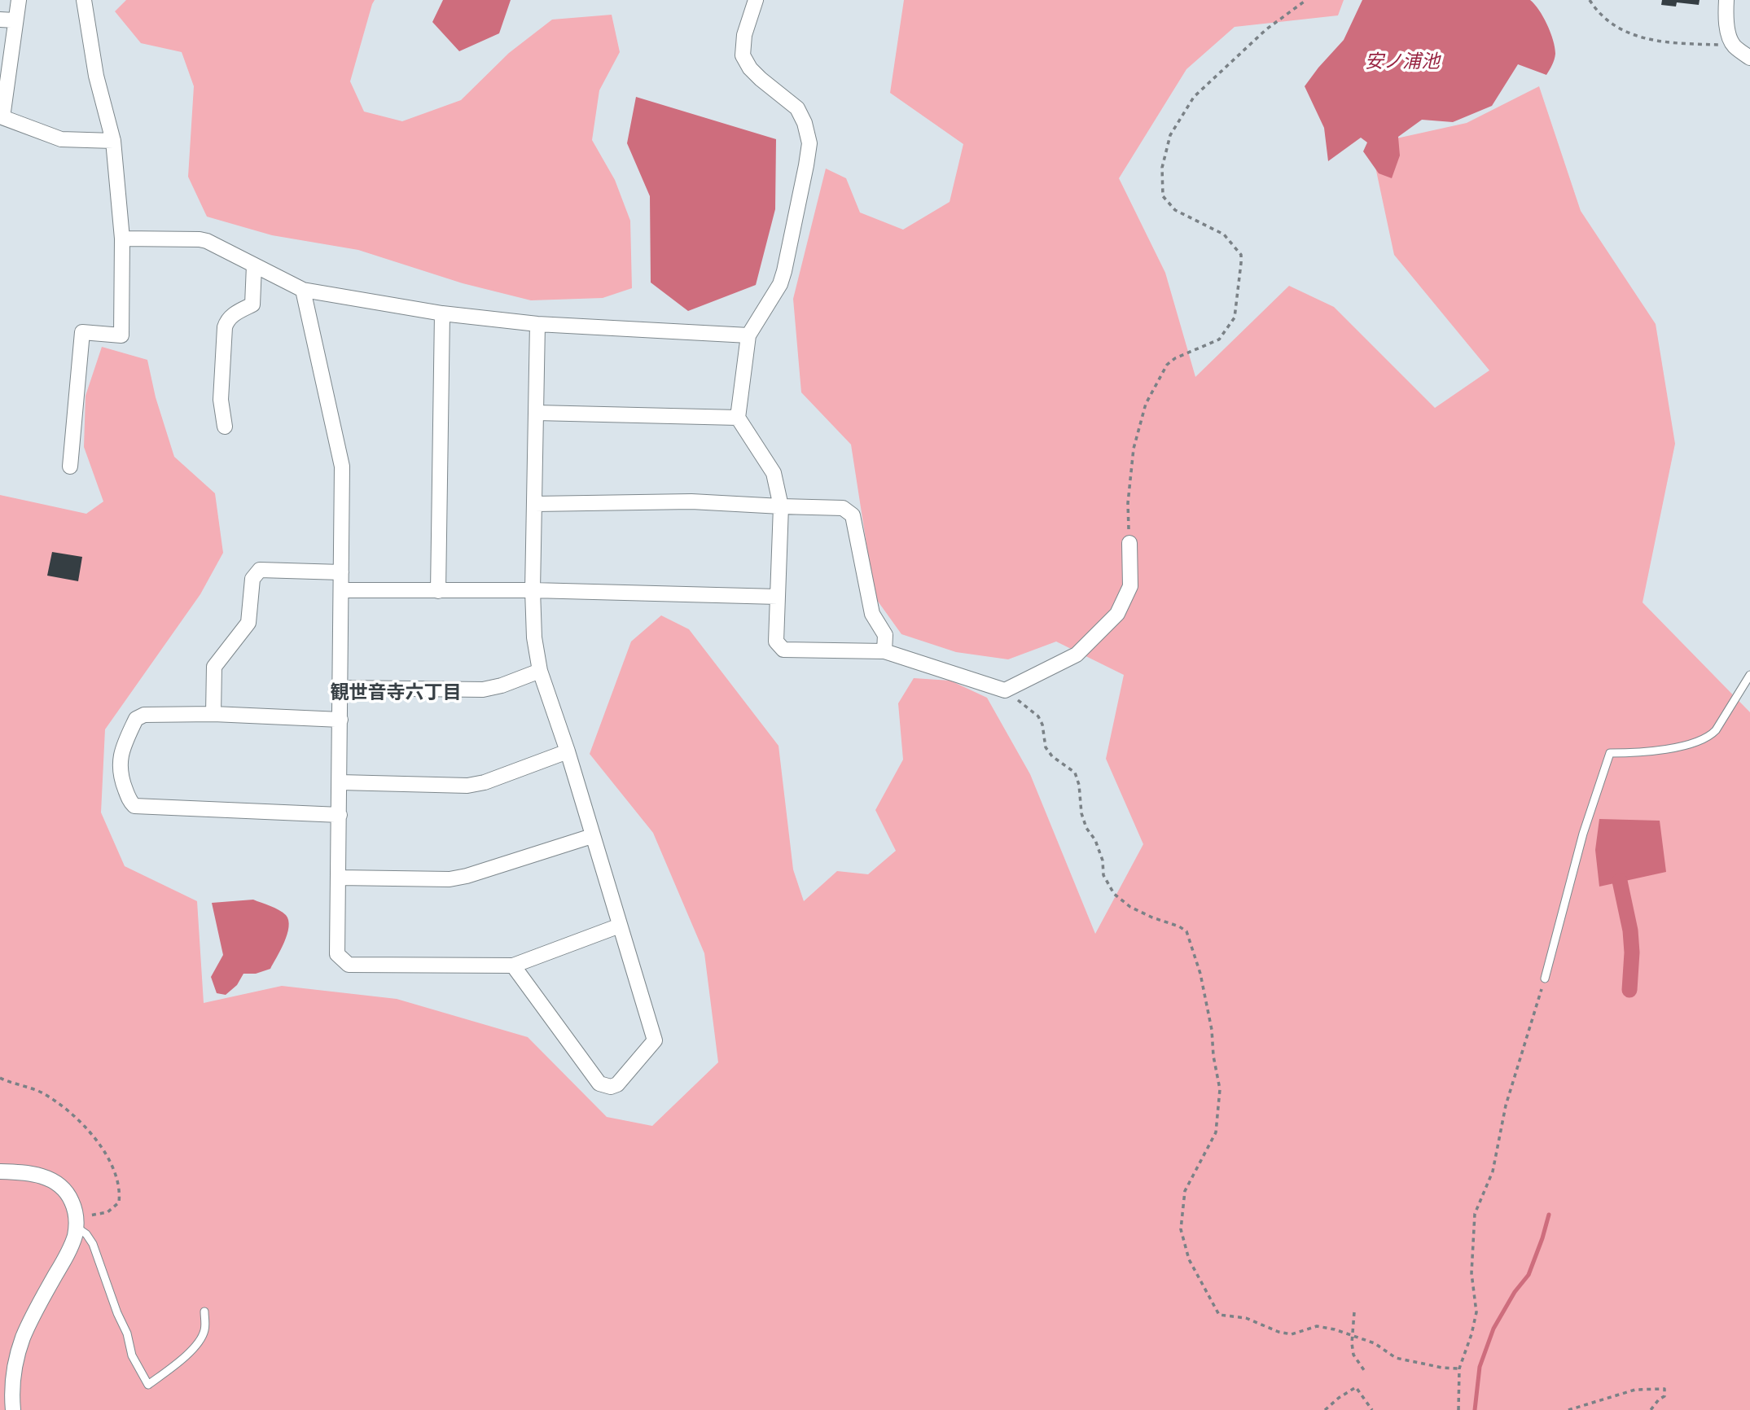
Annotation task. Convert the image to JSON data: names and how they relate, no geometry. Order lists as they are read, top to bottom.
{
  "districts": ["観世音寺六丁目"],
  "water": ["安ノ浦池"]
}
